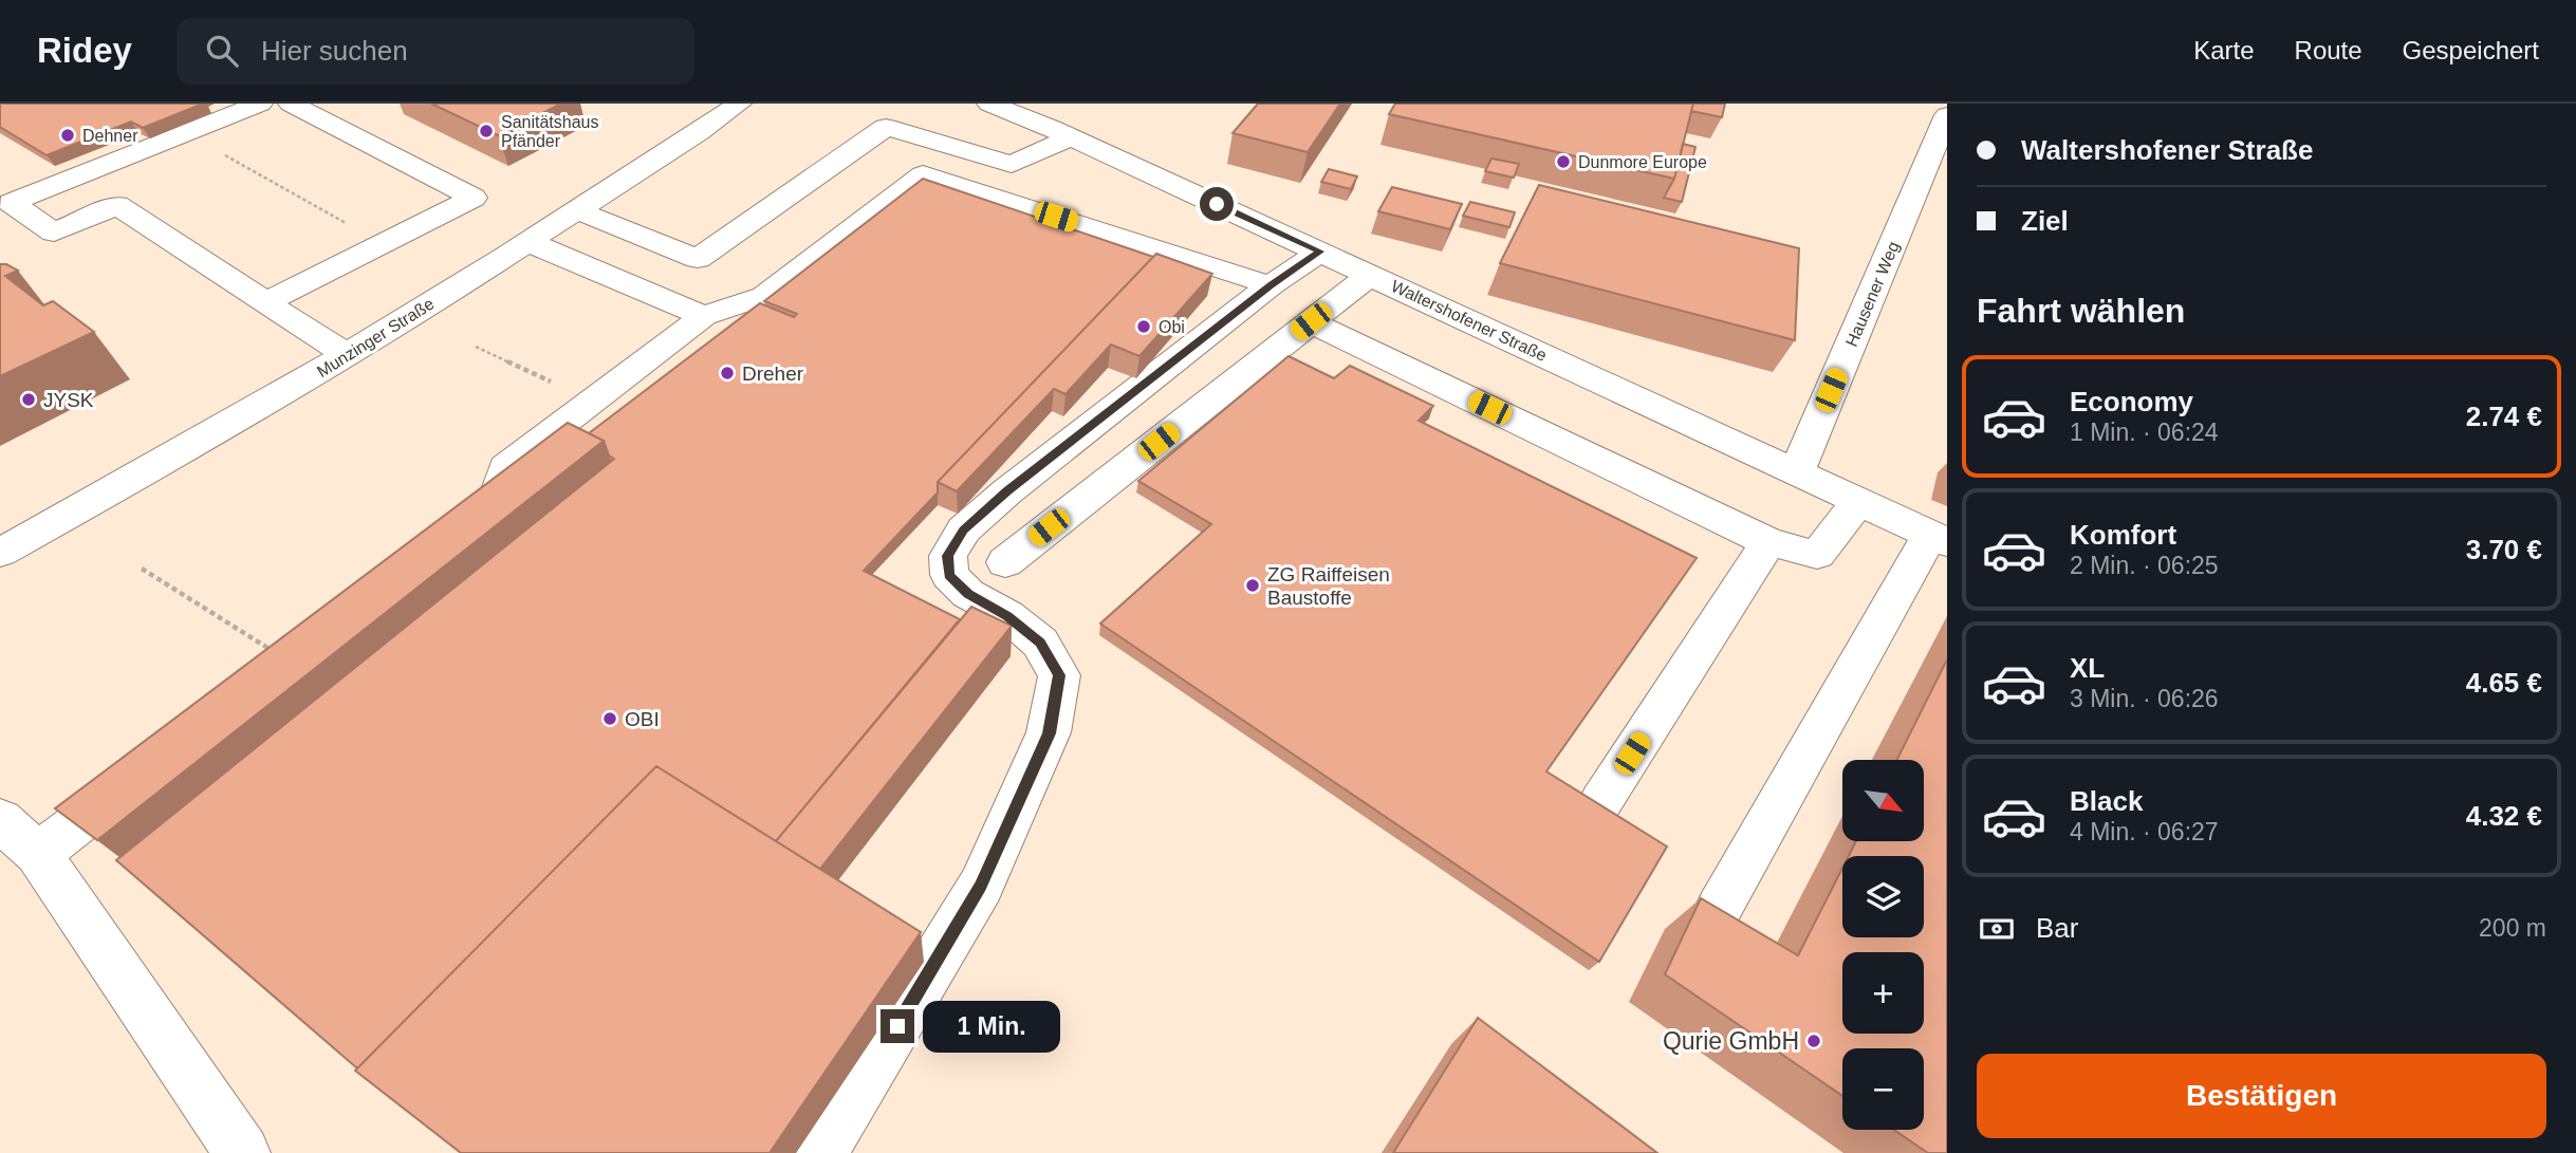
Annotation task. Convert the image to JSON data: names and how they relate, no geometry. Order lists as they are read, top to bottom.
{
  "streets": {
    "street": ["Hausener Weg", "Waltershofener Straße", "Munzinger Straße"]
  },
  "crossings": [
    ["Hausener Weg", "Waltershofener Straße"]
  ],
  "places": [
    "Sanitätshaus Pfänder",
    "Dehner",
    "Dunmore Europe",
    "Obi",
    "Dreher",
    "JYSK",
    "ZG Raiffeisen Baustoffe",
    "OBI",
    "Qurie GmbH"
  ],
  "north": "bottom right",
  "page": {
    "header": "Ridey",
    "search": "Hier suchen",
    "nav": ["Karte", "Route", "Gespeichert"],
    "banner": ["Waltershofener Straße", "Ziel"],
    "heading": "Fahrt wählen",
    "list": [
      {
        "name": "Economy",
        "note": "1 Min. · 06:24",
        "value": "2.74 €"
      },
      {
        "name": "Komfort",
        "note": "2 Min. · 06:25",
        "value": "3.70 €"
      },
      {
        "name": "XL",
        "note": "3 Min. · 06:26",
        "value": "4.65 €"
      },
      {
        "name": "Black",
        "note": "4 Min. · 06:27",
        "value": "4.32 €"
      }
    ],
    "map_buttons": ["+", "−"],
    "pay": ["Bar", "200 m"],
    "bubble": "1 Min.",
    "buttons": "Bestätigen"
  }
}
